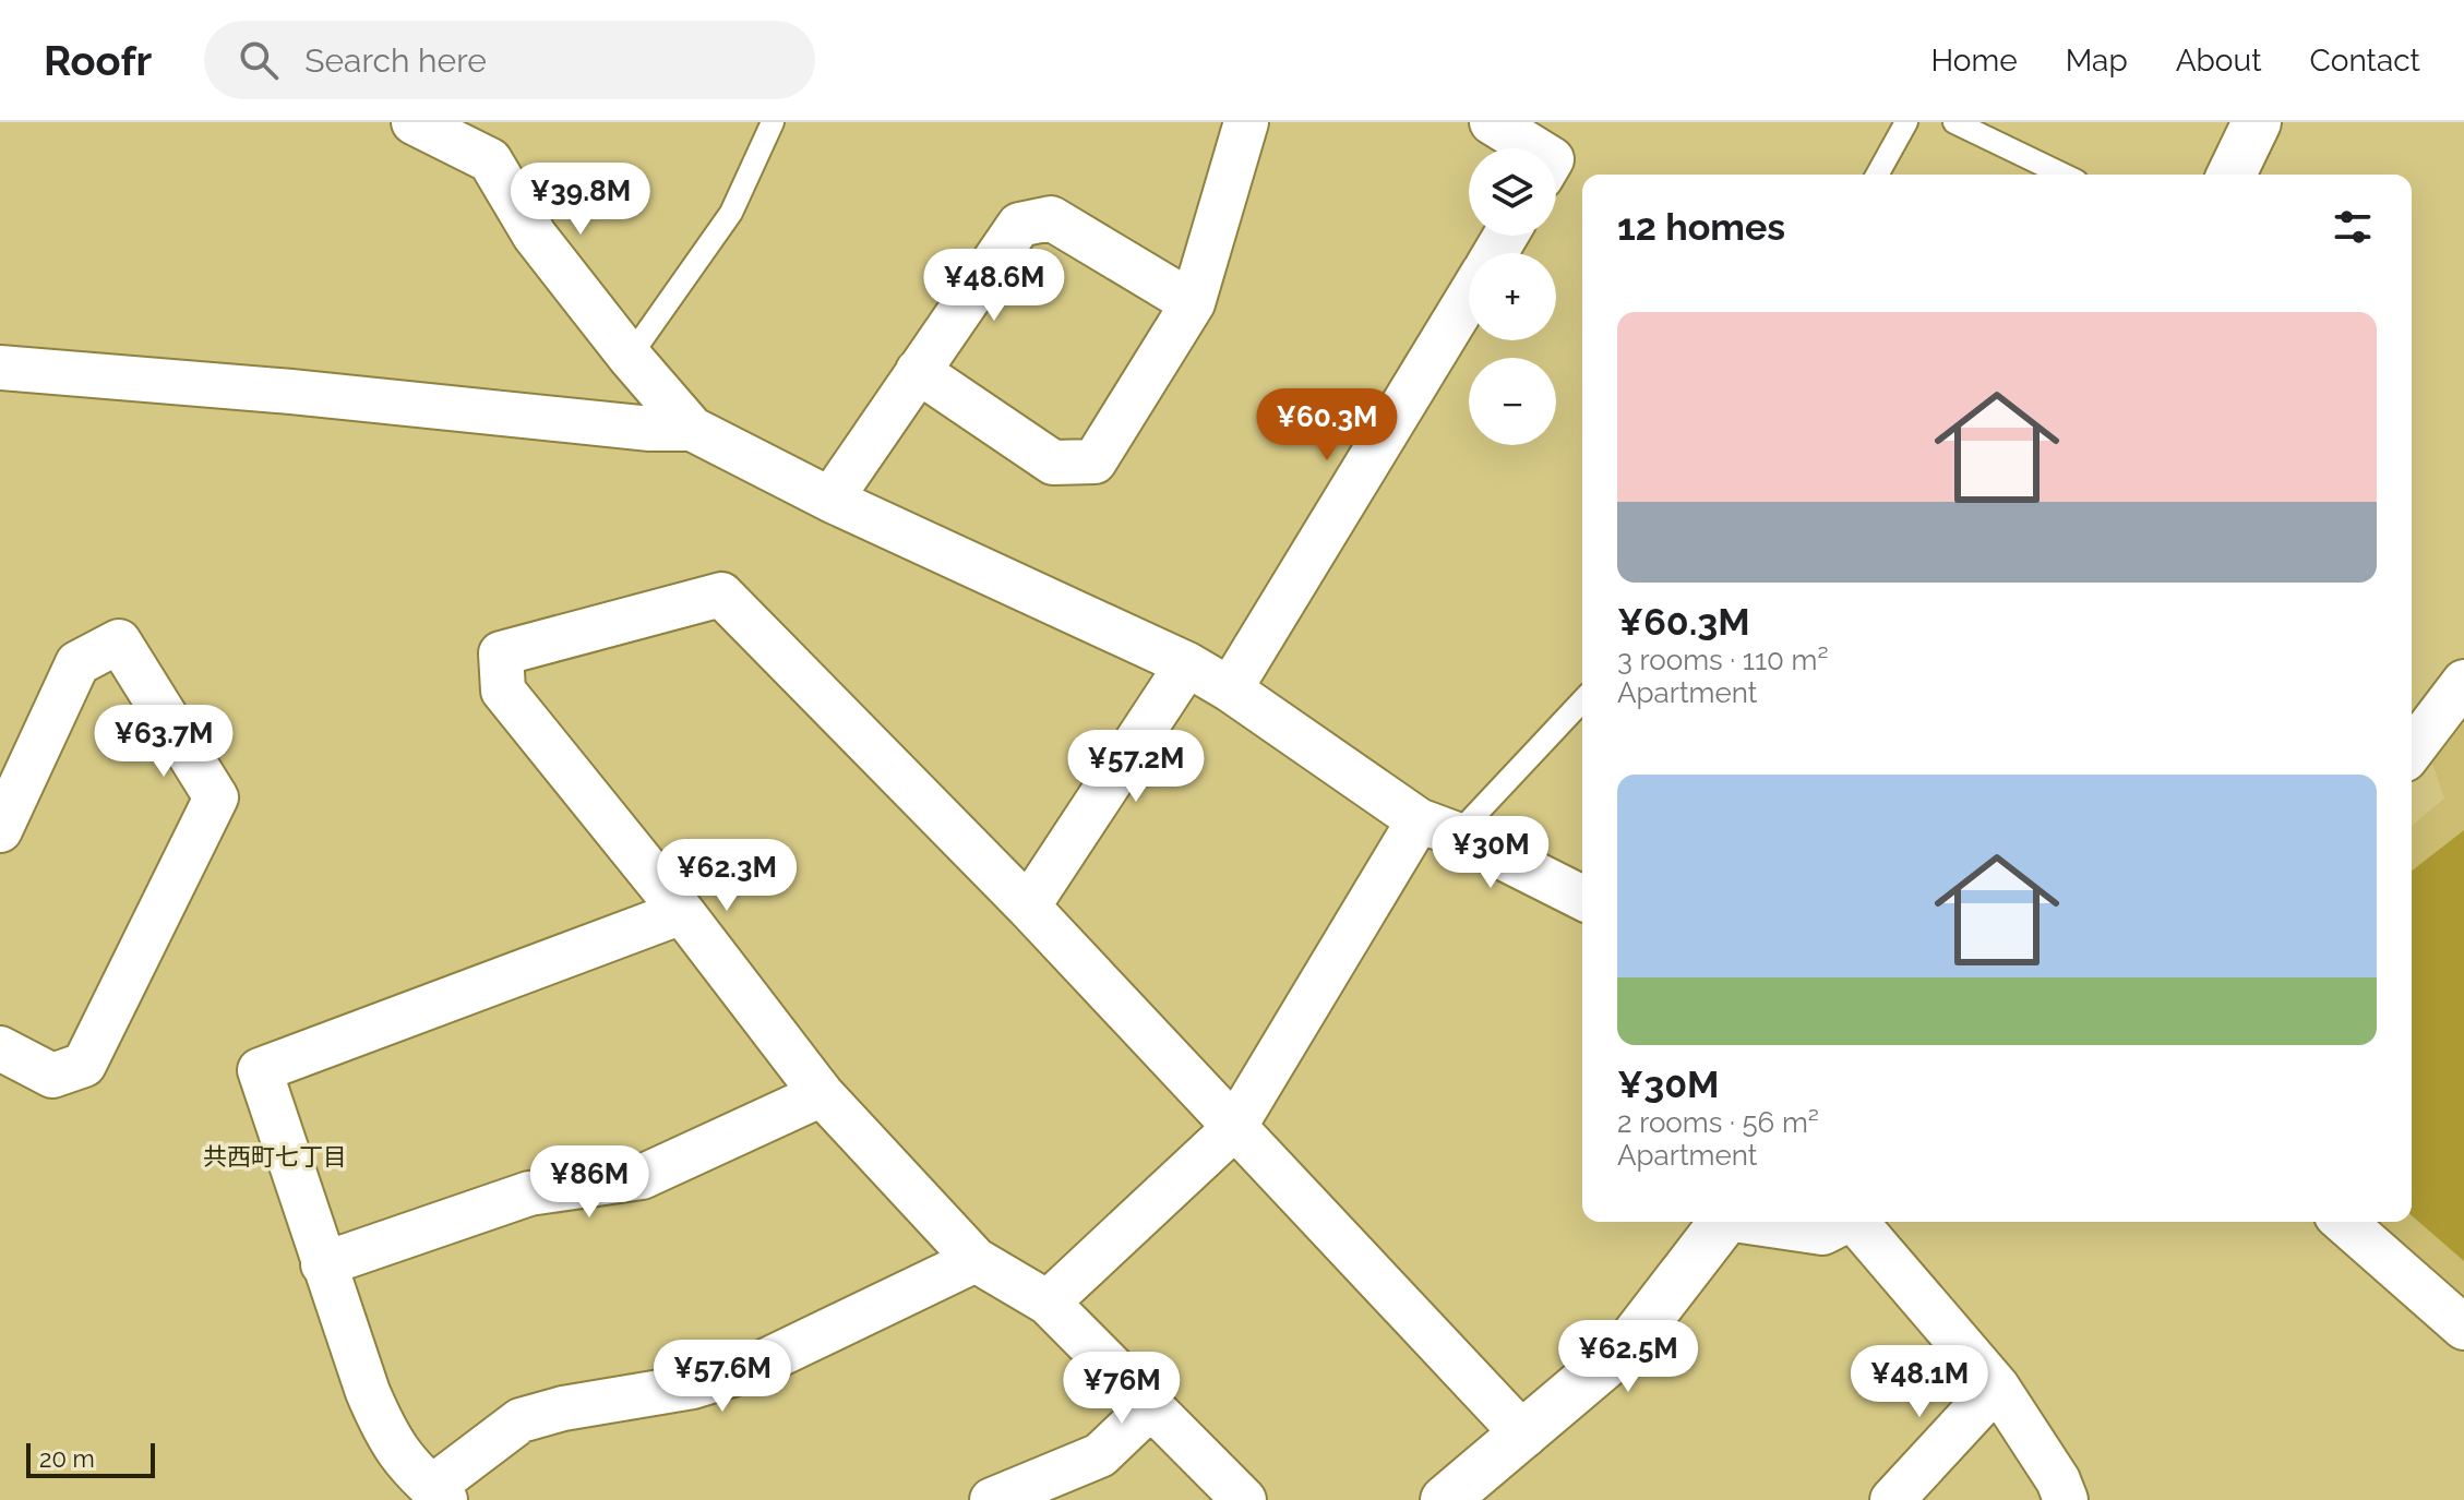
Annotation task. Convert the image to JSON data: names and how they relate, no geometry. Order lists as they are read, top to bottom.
{
  "districts": ["共西町七丁目"],
  "scale_bar": "20 m",
  "page": {
    "header": "Roofr",
    "search": "Search here",
    "nav": [
      "Home",
      "Map",
      "About",
      "Contact"
    ],
    "map_buttons": ["+", "−"],
    "price": [
      "¥39.8M",
      "¥48.6M",
      "¥60.3M",
      "¥63.7M",
      "¥57.2M",
      "¥30M",
      "¥62.3M",
      "¥86M",
      "¥62.5M",
      "¥57.6M",
      "¥48.1M",
      "¥76M"
    ],
    "heading": "12 homes",
    "list": [
      {
        "name": "¥60.3M",
        "note": "3 rooms · 110 m² · Apartment"
      },
      {
        "name": "¥30M",
        "note": "2 rooms · 56 m² · Apartment"
      }
    ],
    "scale": "20 m"
  }
}
